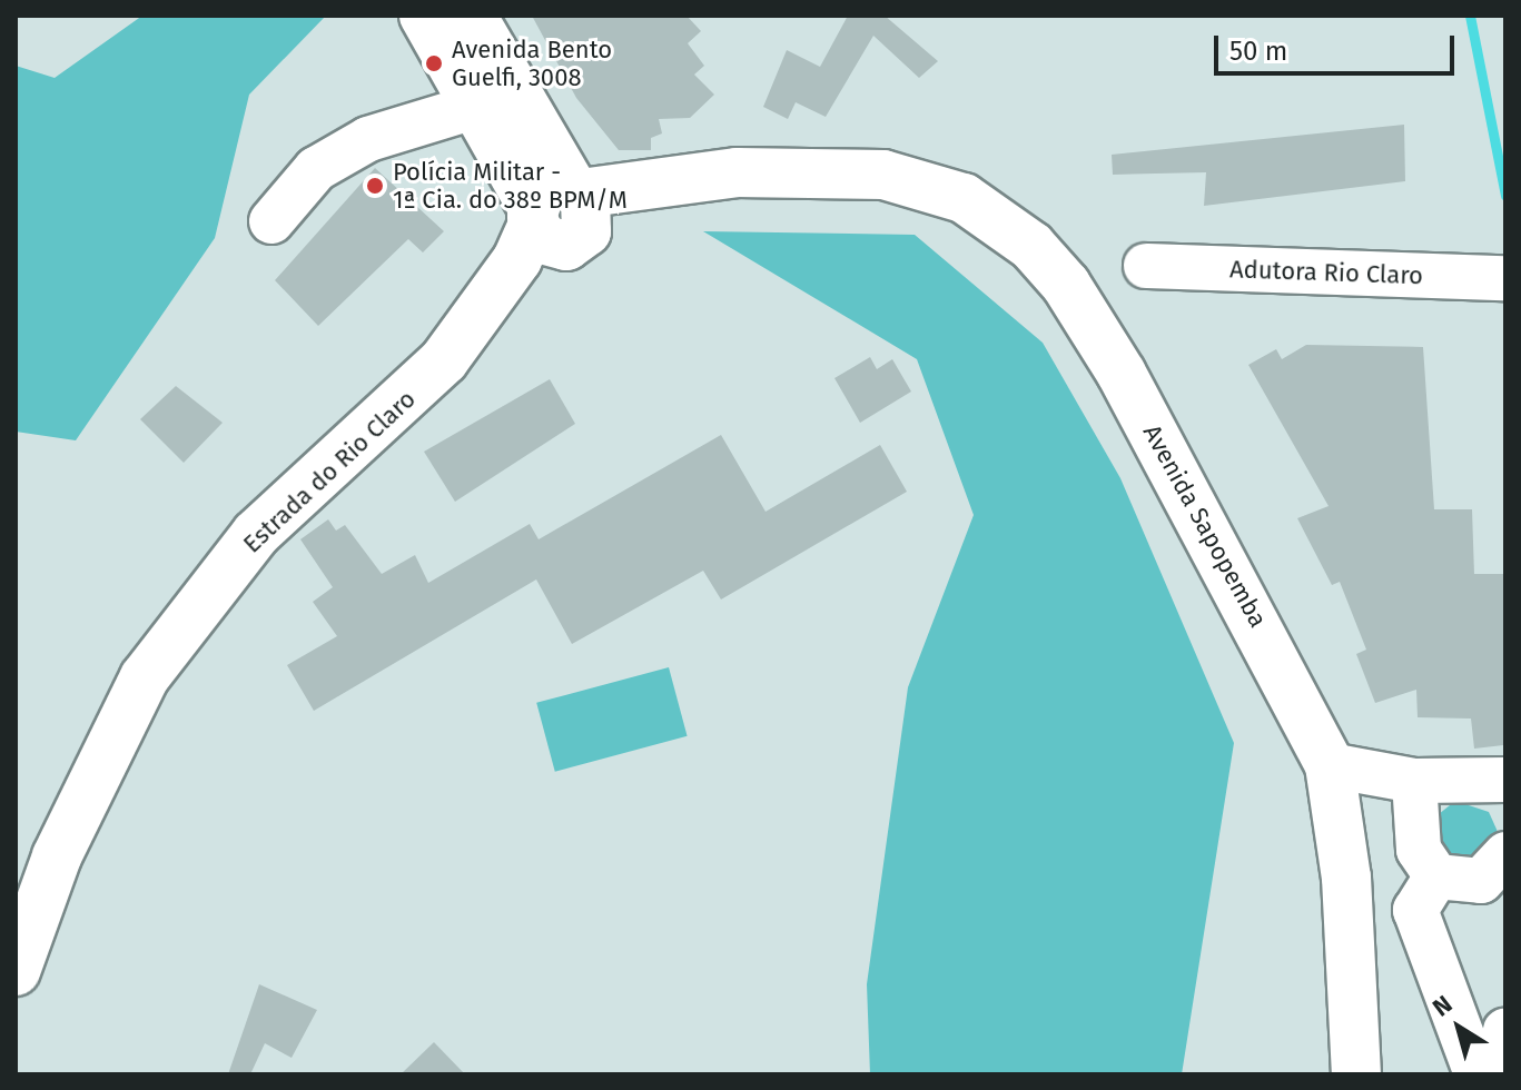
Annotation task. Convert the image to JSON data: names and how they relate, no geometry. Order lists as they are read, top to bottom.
{
  "streets": {
    "main road": ["Estrada do Rio Claro", "Avenida Sapopemba"],
    "street": ["Adutora Rio Claro"]
  },
  "crossings": [
    ["Estrada do Rio Claro", "Avenida Sapopemba"]
  ],
  "places": ["Avenida Bento Guelfi, 3008", "Polícia Militar - 1ª Cia. do 38º BPM/M"],
  "scale_bar": "50 m",
  "north": "top left"
}
